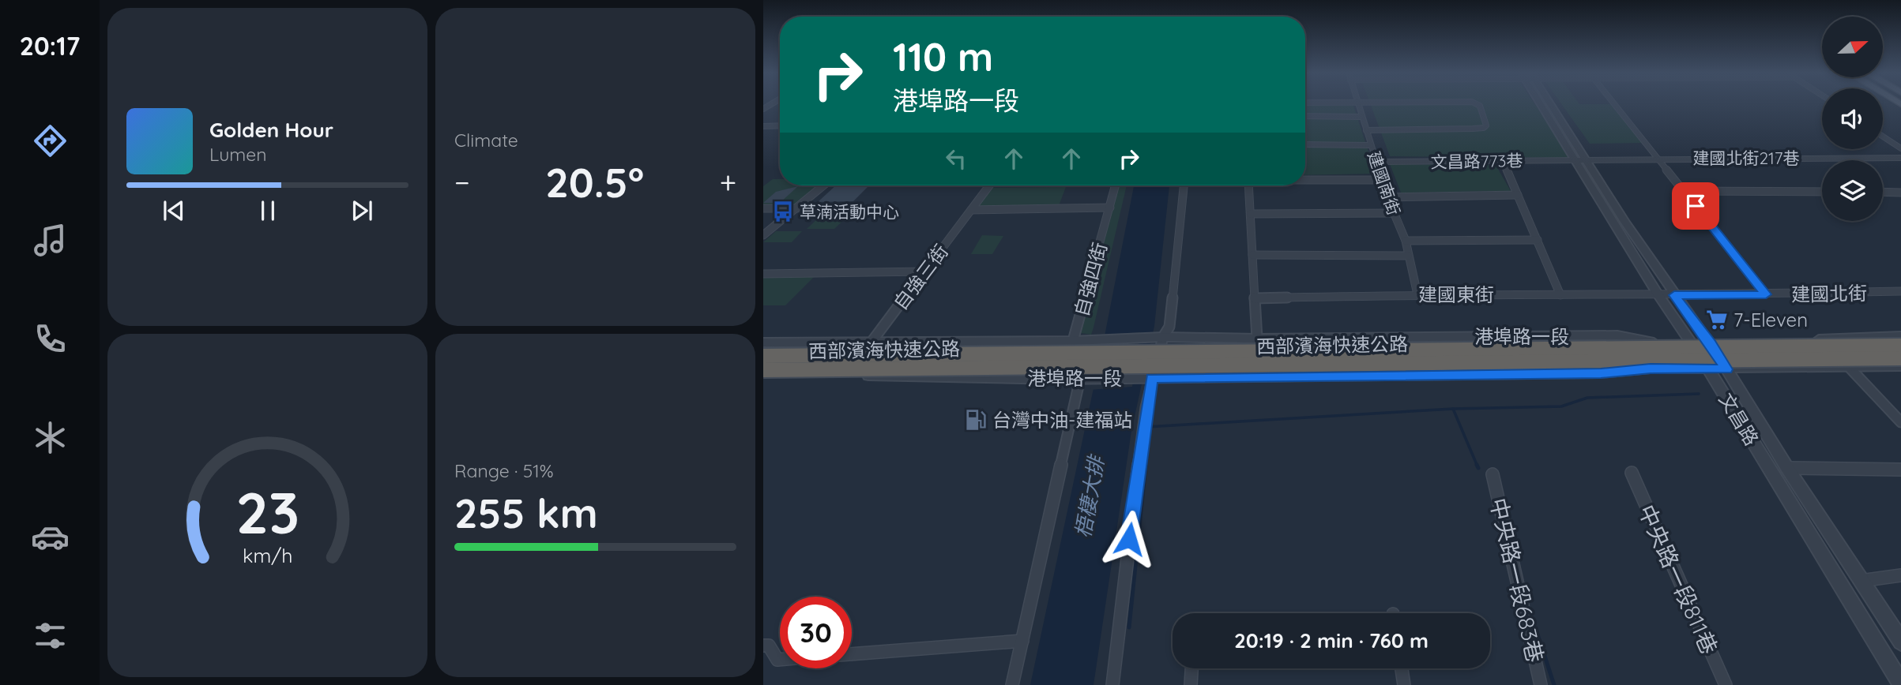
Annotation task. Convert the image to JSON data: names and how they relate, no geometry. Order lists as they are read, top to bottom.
{
  "streets": {
    "highway": ["西部濱海快速公路"],
    "street": [
      "建國北街217巷",
      "文昌路773巷",
      "建國南街",
      "自強三街",
      "自強四街",
      "建國北街",
      "建國東街",
      "港埠路一段",
      "文昌路",
      "中央路一段811巷",
      "中央路一段683巷"
    ]
  },
  "crossings": [
    ["建國北街217巷", "文昌路773巷"],
    ["建國北街217巷", "文昌路"],
    ["文昌路773巷", "建國南街"],
    ["文昌路773巷", "文昌路"],
    ["建國南街", "建國東街"],
    ["自強三街", "港埠路一段"],
    ["自強四街", "港埠路一段"],
    ["建國北街", "建國東街"],
    ["建國北街", "文昌路"],
    ["建國東街", "文昌路"],
    ["港埠路一段", "文昌路"]
  ],
  "water": ["梧棲大排"],
  "places": {
    "bus stop": ["草湳活動中心"],
    "supermarket": ["7-Eleven"],
    "fuel station": ["台灣中油-建福站"]
  },
  "north": "right",
  "page": {
    "tabs": "20:17",
    "tile": [
      "Climate",
      ["Range · 51%", "255 km"]
    ],
    "turn": ["110 m", "港埠路一段"],
    "song": ["Golden Hour", "Lumen"],
    "heat": ["−", "20.5°", "+"],
    "limit": "30",
    "trip": "20:19 · 2 min · 760 m",
    "gauge": ["23", "km/h"]
  }
}
